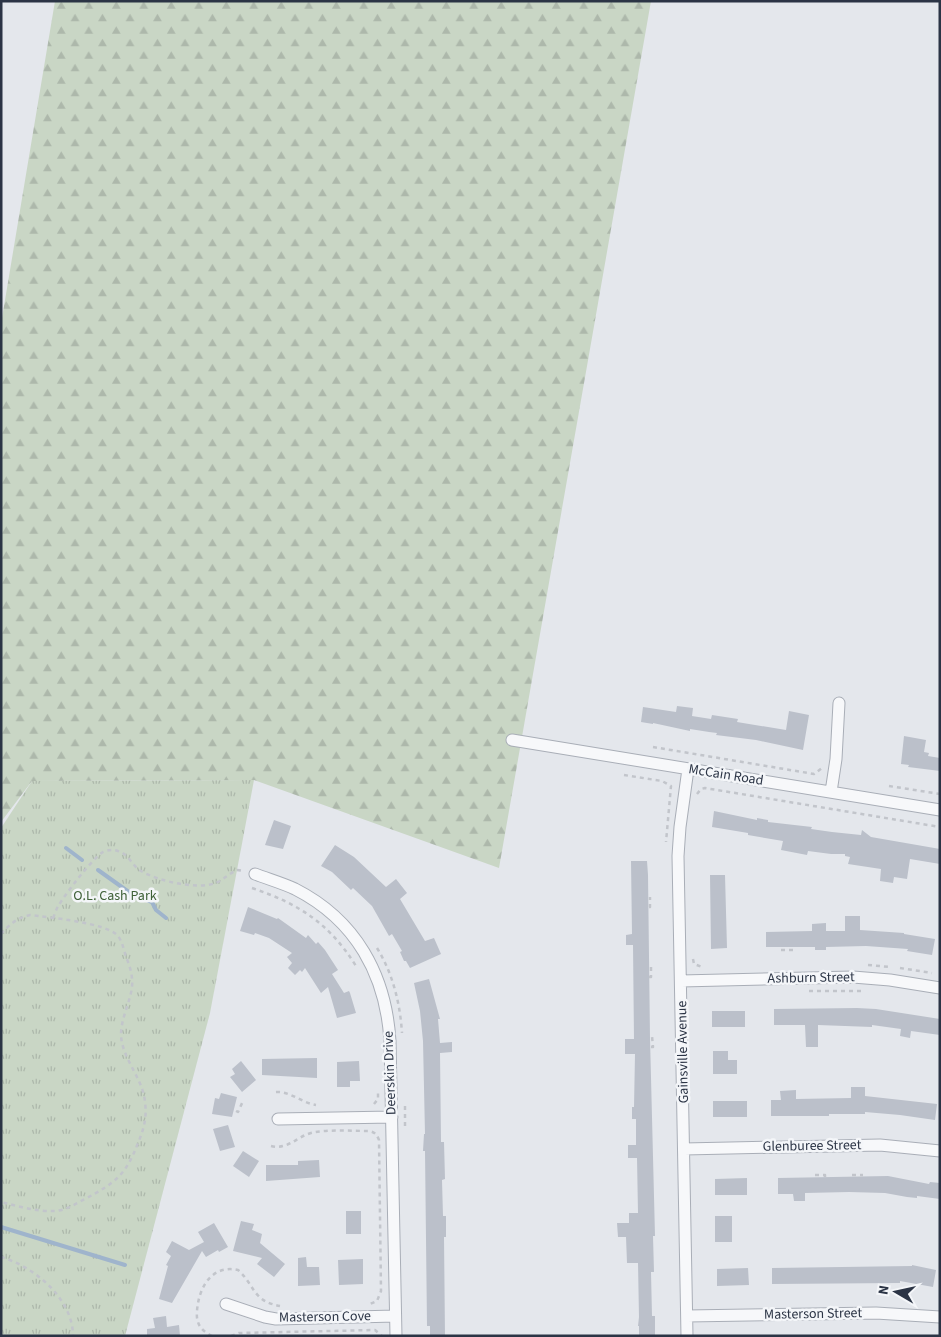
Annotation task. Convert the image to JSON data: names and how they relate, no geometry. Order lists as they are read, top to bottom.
{
  "streets": {
    "street": [
      "McCain Road",
      "Ashburn Street",
      "Gainsville Avenue",
      "Deerskin Drive",
      "Glenburee Street",
      "Masterson Street",
      "Masterson Cove"
    ]
  },
  "crossings": [
    ["McCain Road", "Gainsville Avenue"],
    ["Ashburn Street", "Gainsville Avenue"],
    ["Gainsville Avenue", "Glenburee Street"],
    ["Gainsville Avenue", "Masterson Street"],
    ["Deerskin Drive", "Masterson Cove"]
  ],
  "parks": ["O.L. Cash Park"],
  "north": "left"
}
